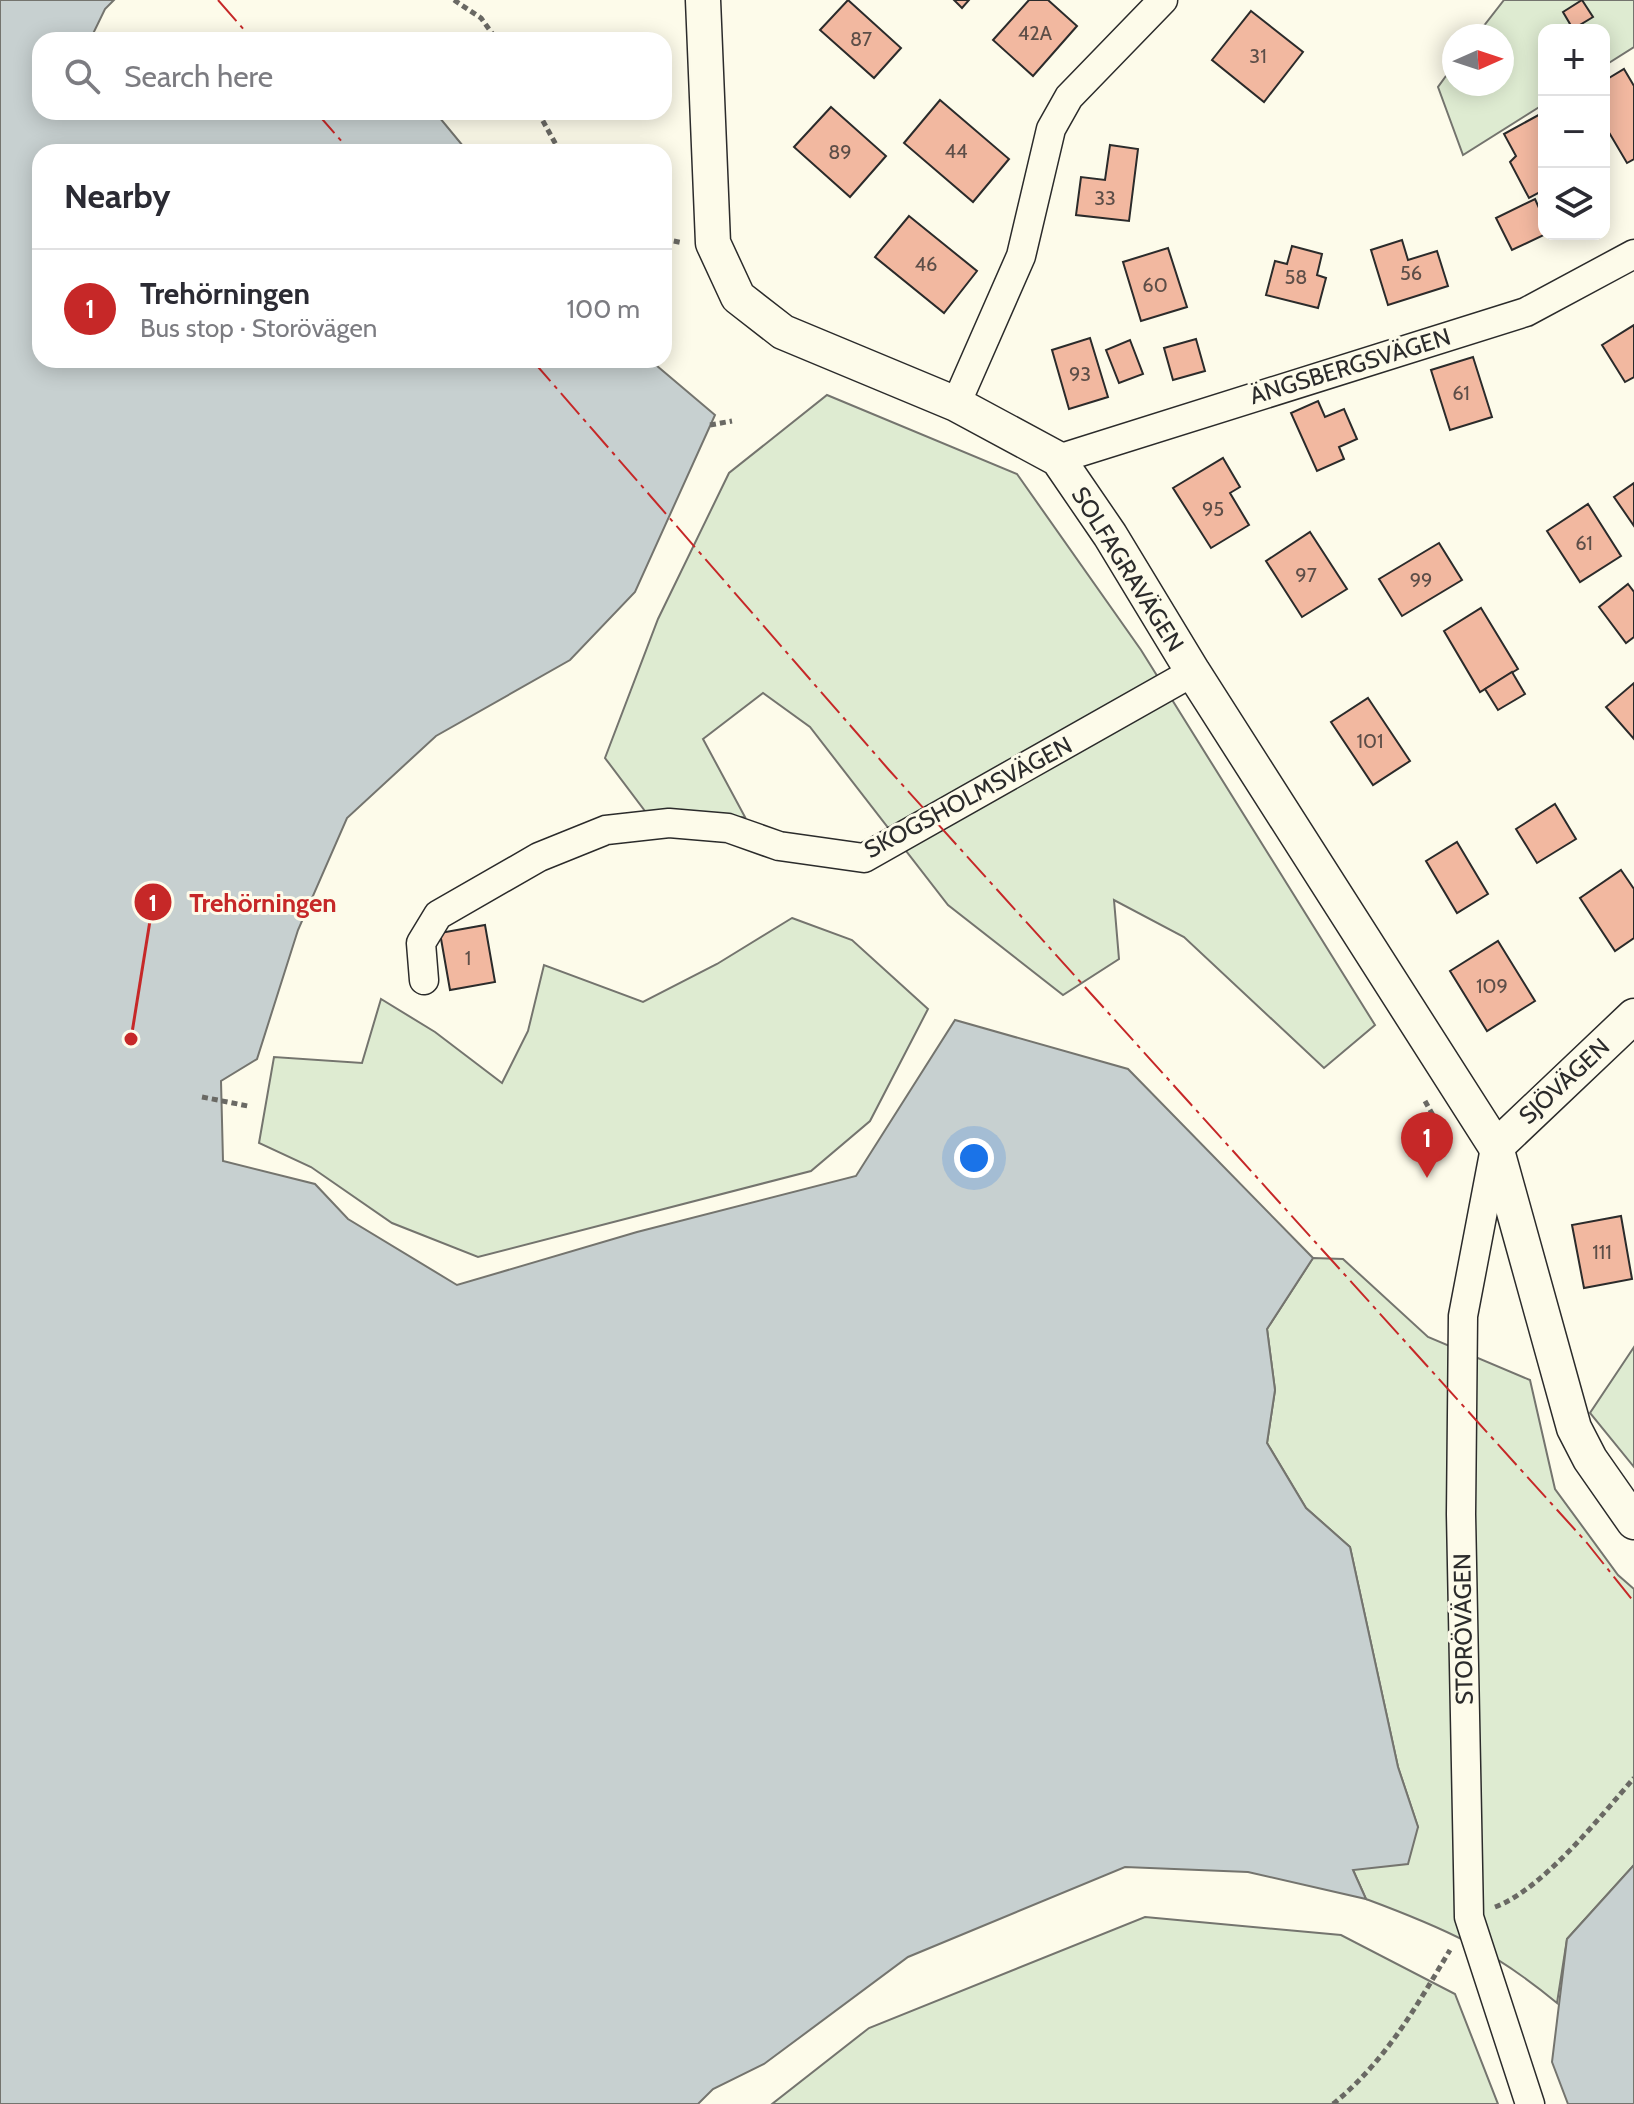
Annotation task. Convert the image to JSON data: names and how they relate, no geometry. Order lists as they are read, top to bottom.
{
  "streets": {
    "street": [
      "ÄNGSBERGSVÄGEN",
      "SOLFAGRAVÄGEN",
      "SKOGSHOLMSVÄGEN",
      "SJÖVÄGEN",
      "STORÖVÄGEN"
    ]
  },
  "crossings": [
    ["ÄNGSBERGSVÄGEN", "SOLFAGRAVÄGEN"],
    ["SOLFAGRAVÄGEN", "SKOGSHOLMSVÄGEN"],
    ["SOLFAGRAVÄGEN", "SJÖVÄGEN"],
    ["SOLFAGRAVÄGEN", "STORÖVÄGEN"],
    ["SJÖVÄGEN", "STORÖVÄGEN"]
  ],
  "places": ["Trehörningen"],
  "house_numbers": [
    "42A",
    "87",
    "31",
    "44",
    "89",
    "33",
    "46",
    "56",
    "58",
    "60",
    "93",
    "61",
    "95",
    "61",
    "97",
    "99",
    "101",
    "1",
    "109",
    "111"
  ],
  "north": "right",
  "page": {
    "map_buttons": ["+", "−"],
    "search": "Search here",
    "heading": "Nearby",
    "list": [
      {
        "mark": "1",
        "name": "Trehörningen",
        "note": "Bus stop · Storövägen",
        "value": "100 m"
      }
    ],
    "pins": "1"
  }
}
